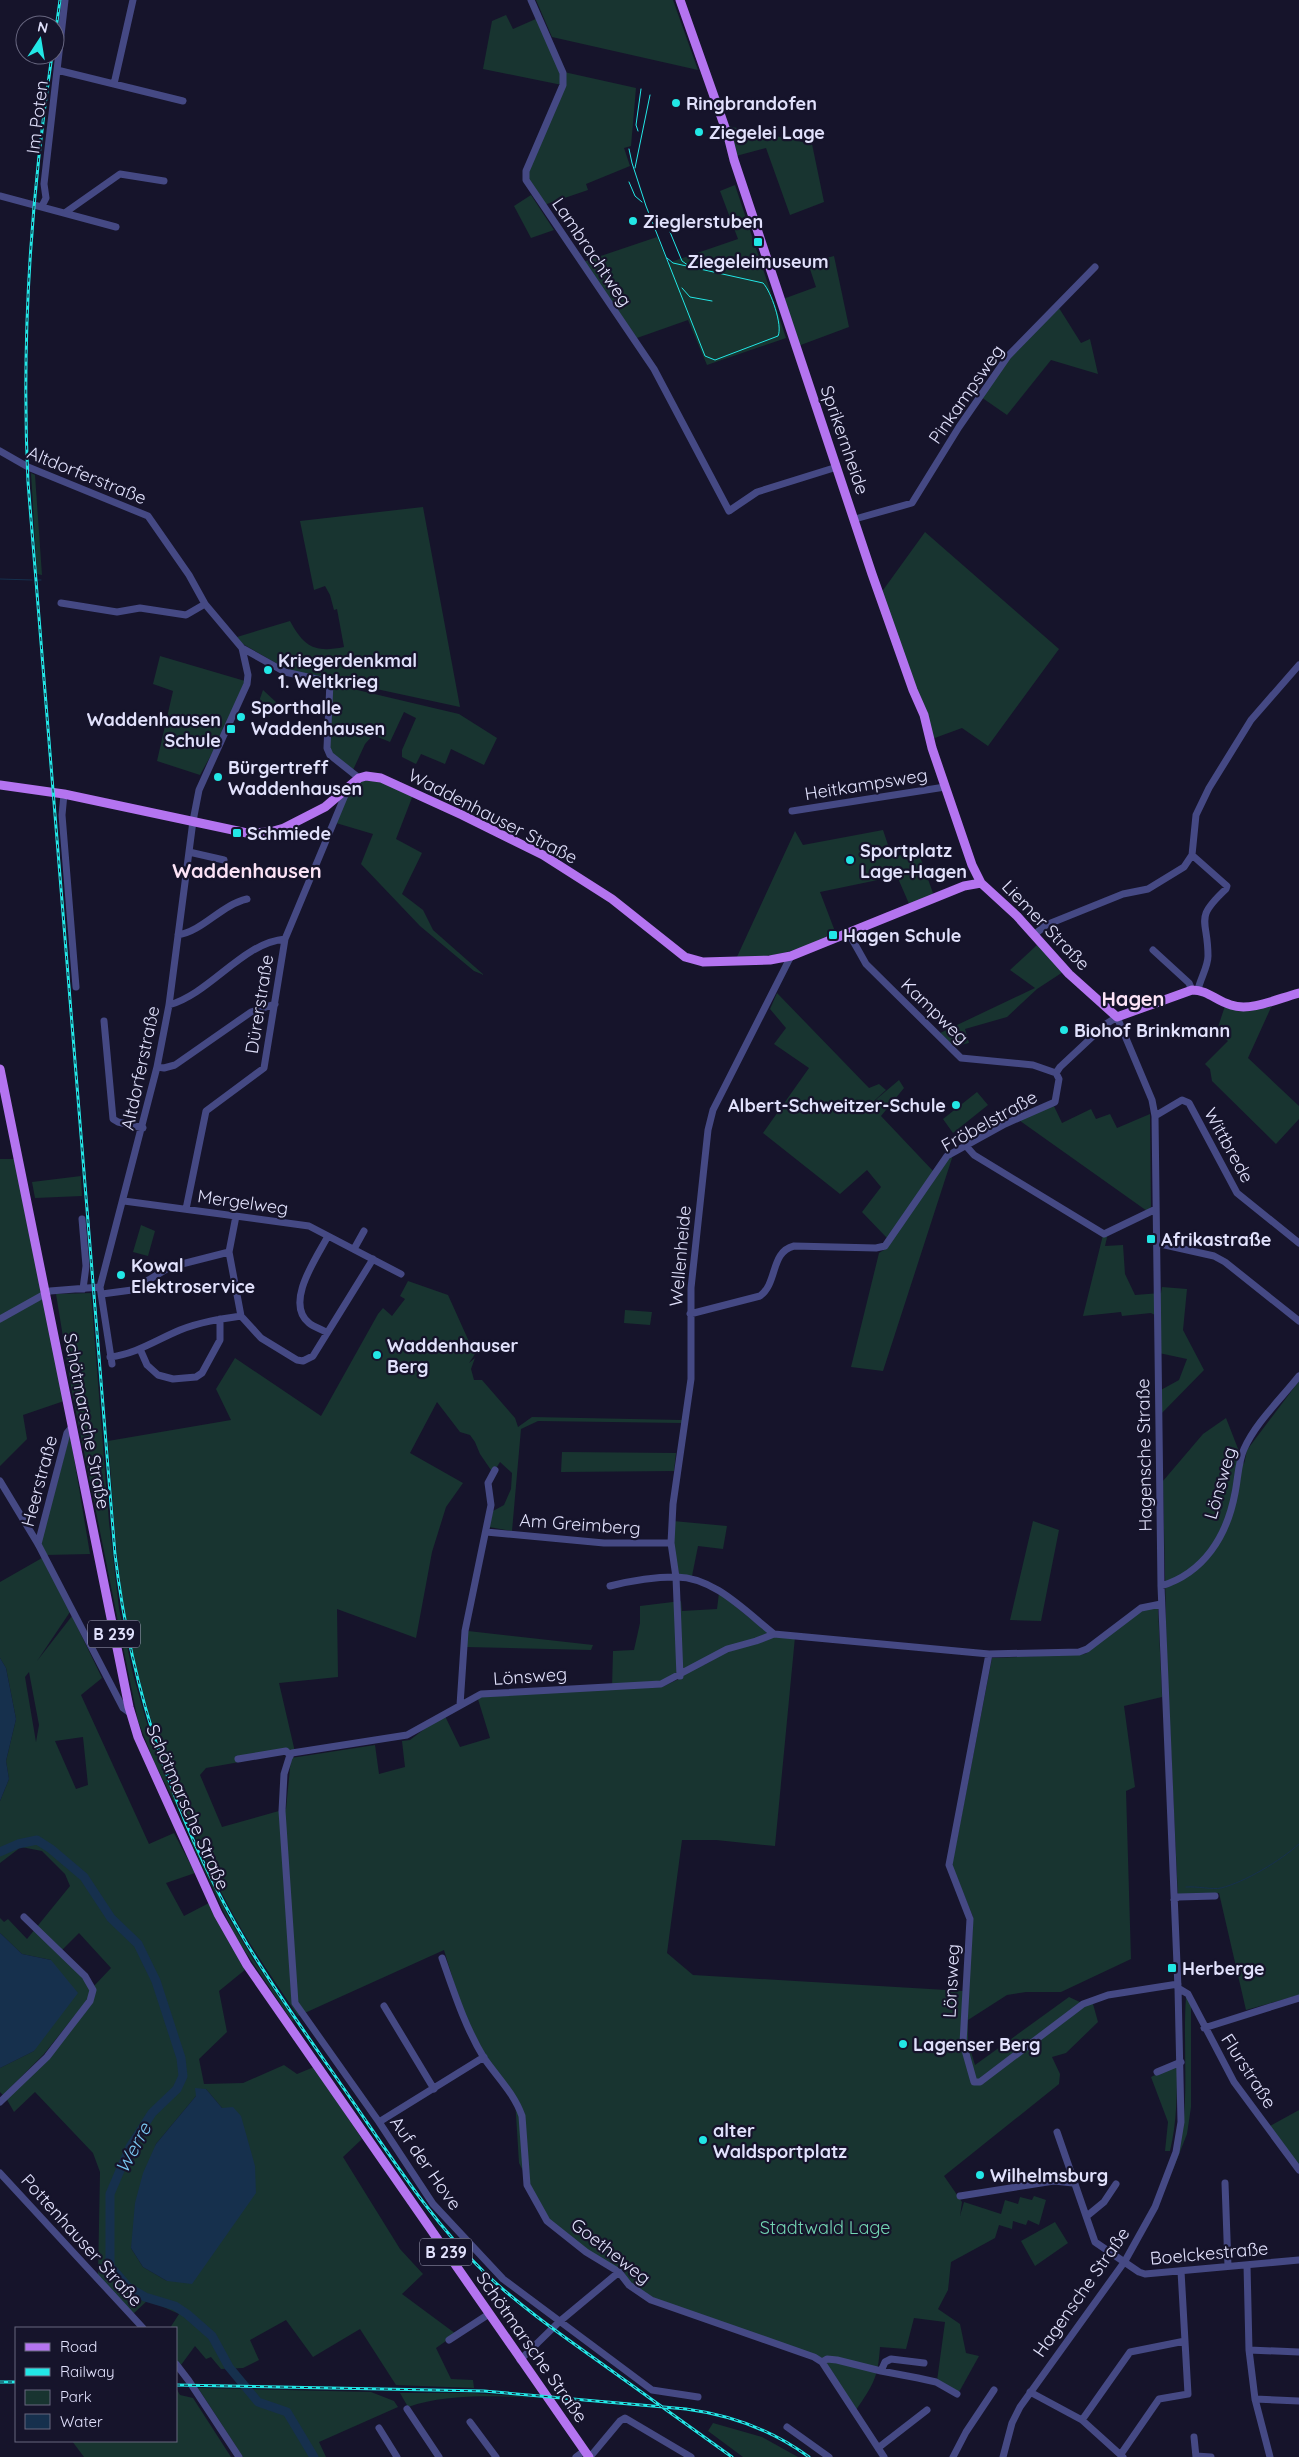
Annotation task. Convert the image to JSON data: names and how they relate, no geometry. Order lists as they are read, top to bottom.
{
  "streets": {
    "main road": [
      "Sprikernheide",
      "Waddenhauser Straße",
      "Liemer Straße",
      "Schötmarsche Straße",
      "B 239"
    ],
    "street": [
      "Im Poten",
      "Lambrachtweg",
      "Pinkampsweg",
      "Altdorferstraße",
      "Heitkampsweg",
      "Dürerstraße",
      "Kampweg",
      "Fröbelstraße",
      "Wittbrede",
      "Mergelweg",
      "Wellenheide",
      "Hagensche Straße",
      "Heerstraße",
      "Lönsweg",
      "Am Greimberg",
      "Flurstraße",
      "Auf der Hove",
      "Pottenhauser Straße",
      "Goetheweg",
      "Boelckestraße"
    ]
  },
  "crossings": [
    ["Lambrachtweg", "Sprikernheide"],
    ["Pinkampsweg", "Sprikernheide"],
    ["Sprikernheide", "Heitkampsweg"],
    ["Sprikernheide", "Waddenhauser Straße"],
    ["Sprikernheide", "Liemer Straße"],
    ["Altdorferstraße", "Mergelweg"],
    ["Waddenhauser Straße", "Liemer Straße"],
    ["Waddenhauser Straße", "Kampweg"],
    ["Waddenhauser Straße", "Wellenheide"],
    ["Liemer Straße", "Hagensche Straße"],
    ["Dürerstraße", "Mergelweg"],
    ["Kampweg", "Fröbelstraße"],
    ["Fröbelstraße", "Wellenheide"],
    ["Wittbrede", "Hagensche Straße"],
    ["Wellenheide", "Lönsweg"],
    ["Wellenheide", "Am Greimberg"],
    ["Schötmarsche Straße", "Heerstraße"],
    ["Hagensche Straße", "Lönsweg"],
    ["Hagensche Straße", "Flurstraße"],
    ["Hagensche Straße", "Boelckestraße"],
    ["Lönsweg", "Flurstraße"],
    ["Lönsweg", "Auf der Hove"]
  ],
  "districts": ["Waddenhausen", "Hagen"],
  "water": ["Werre"],
  "parks": ["Stadtwald Lage"],
  "places": {
    "other": [
      "Ringbrandofen",
      "Ziegelei Lage",
      "Zieglerstuben",
      "Kriegerdenkmal 1. Weltkrieg",
      "Sporthalle Waddenhausen",
      "Bürgertreff Waddenhausen",
      "Sportplatz Lage-Hagen",
      "Biohof Brinkmann",
      "Albert-Schweitzer-Schule",
      "Kowal Elektroservice",
      "Waddenhauser Berg",
      "Lagenser Berg",
      "alter Waldsportplatz",
      "Wilhelmsburg"
    ],
    "transit": [
      "Ziegeleimuseum",
      "Waddenhausen Schule",
      "Schmiede",
      "Hagen Schule",
      "Afrikastraße",
      "Herberge"
    ]
  },
  "legend": [
    "Road",
    "Railway",
    "Park",
    "Water"
  ],
  "north": "top"
}
